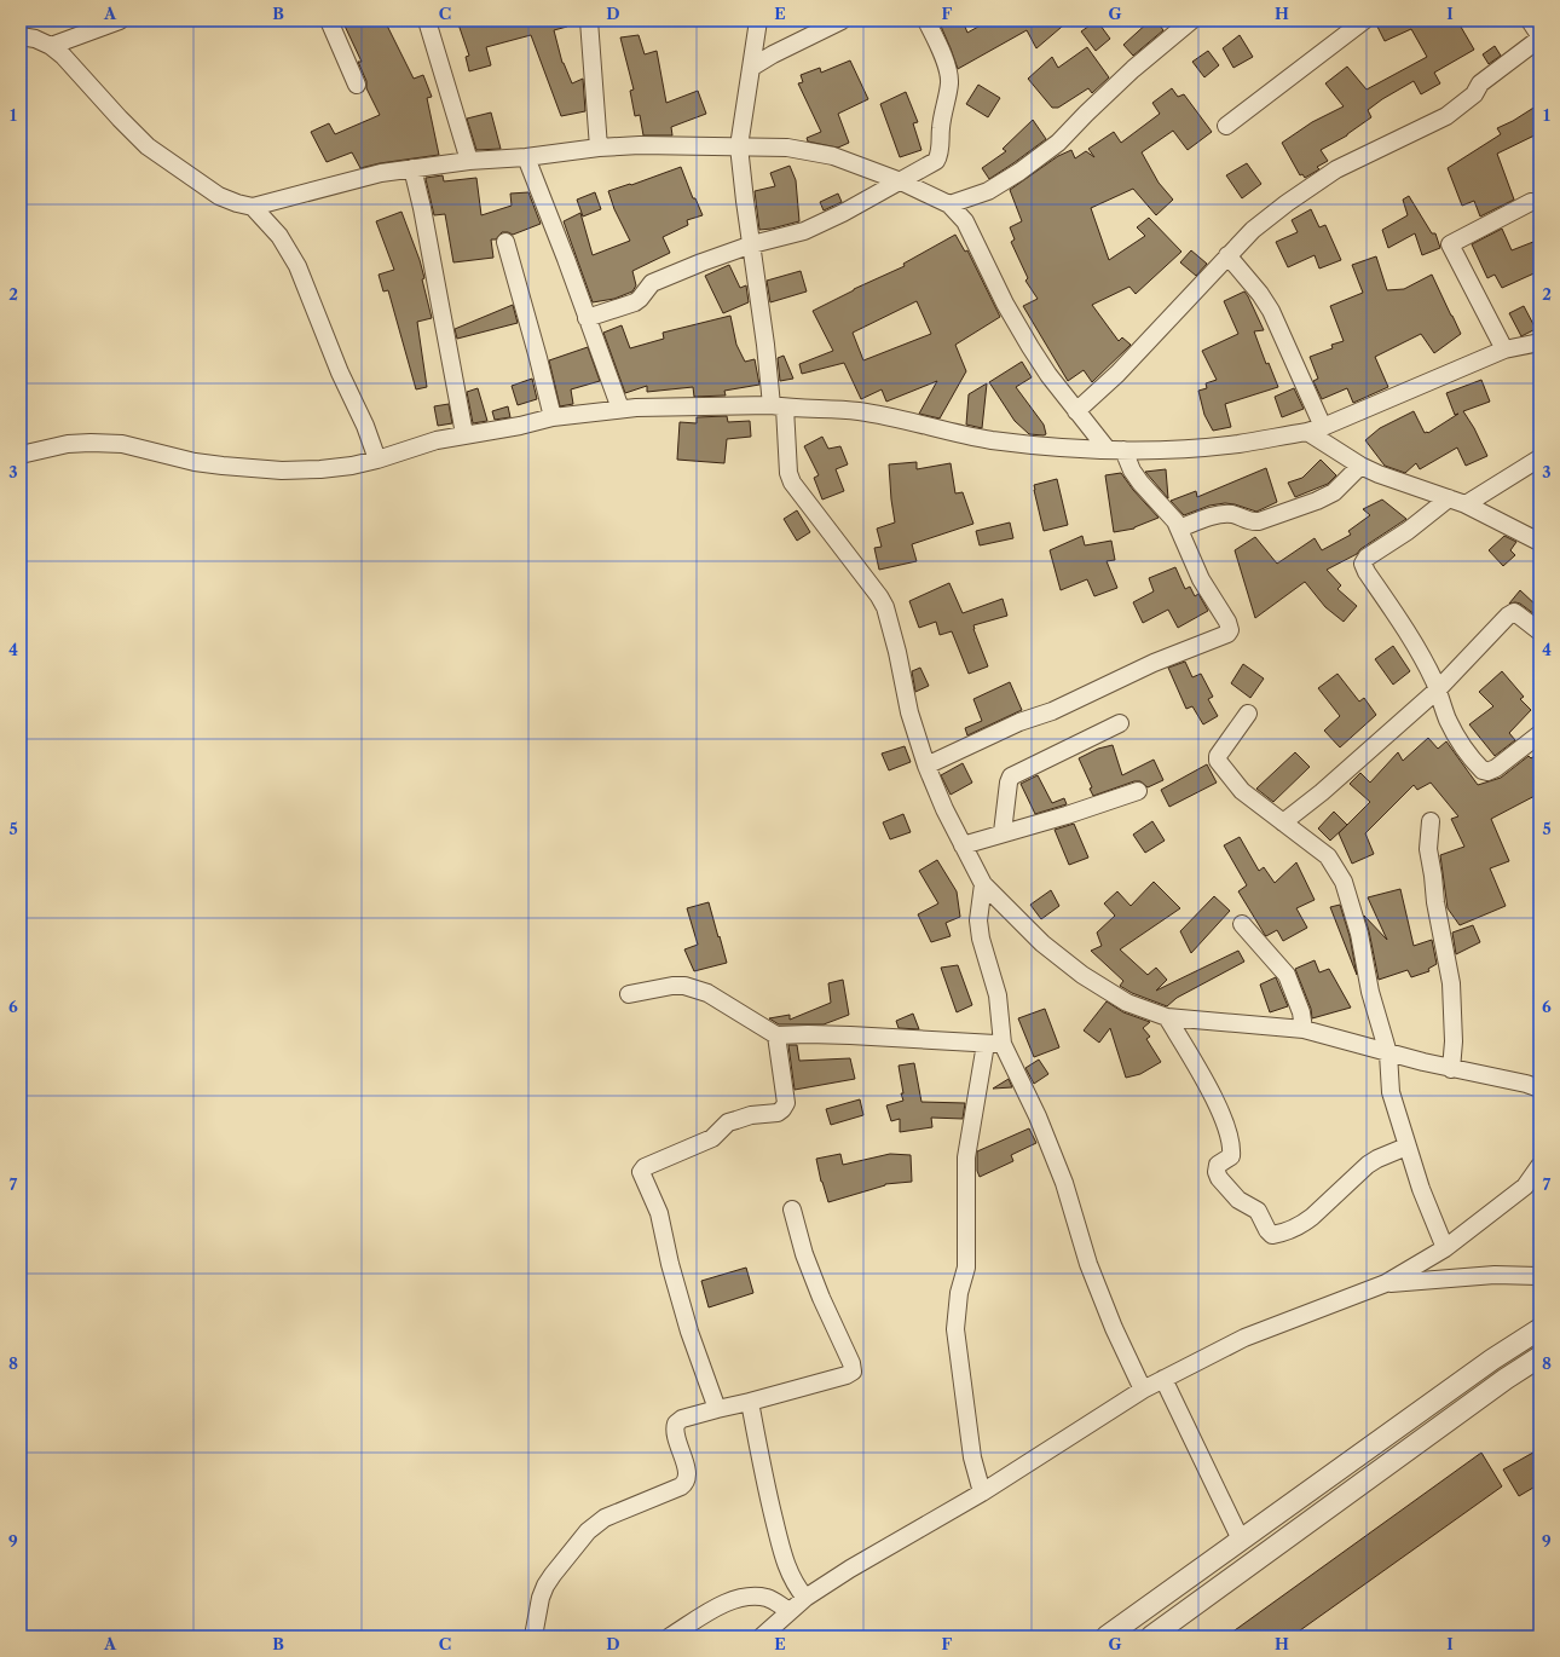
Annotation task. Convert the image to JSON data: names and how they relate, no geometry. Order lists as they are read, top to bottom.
{
  "grid": {
    "columns": [
      "A",
      "B",
      "C",
      "D",
      "E",
      "F",
      "G",
      "H",
      "I"
    ],
    "rows": [
      "1",
      "2",
      "3",
      "4",
      "5",
      "6",
      "7",
      "8",
      "9"
    ]
  }
}
